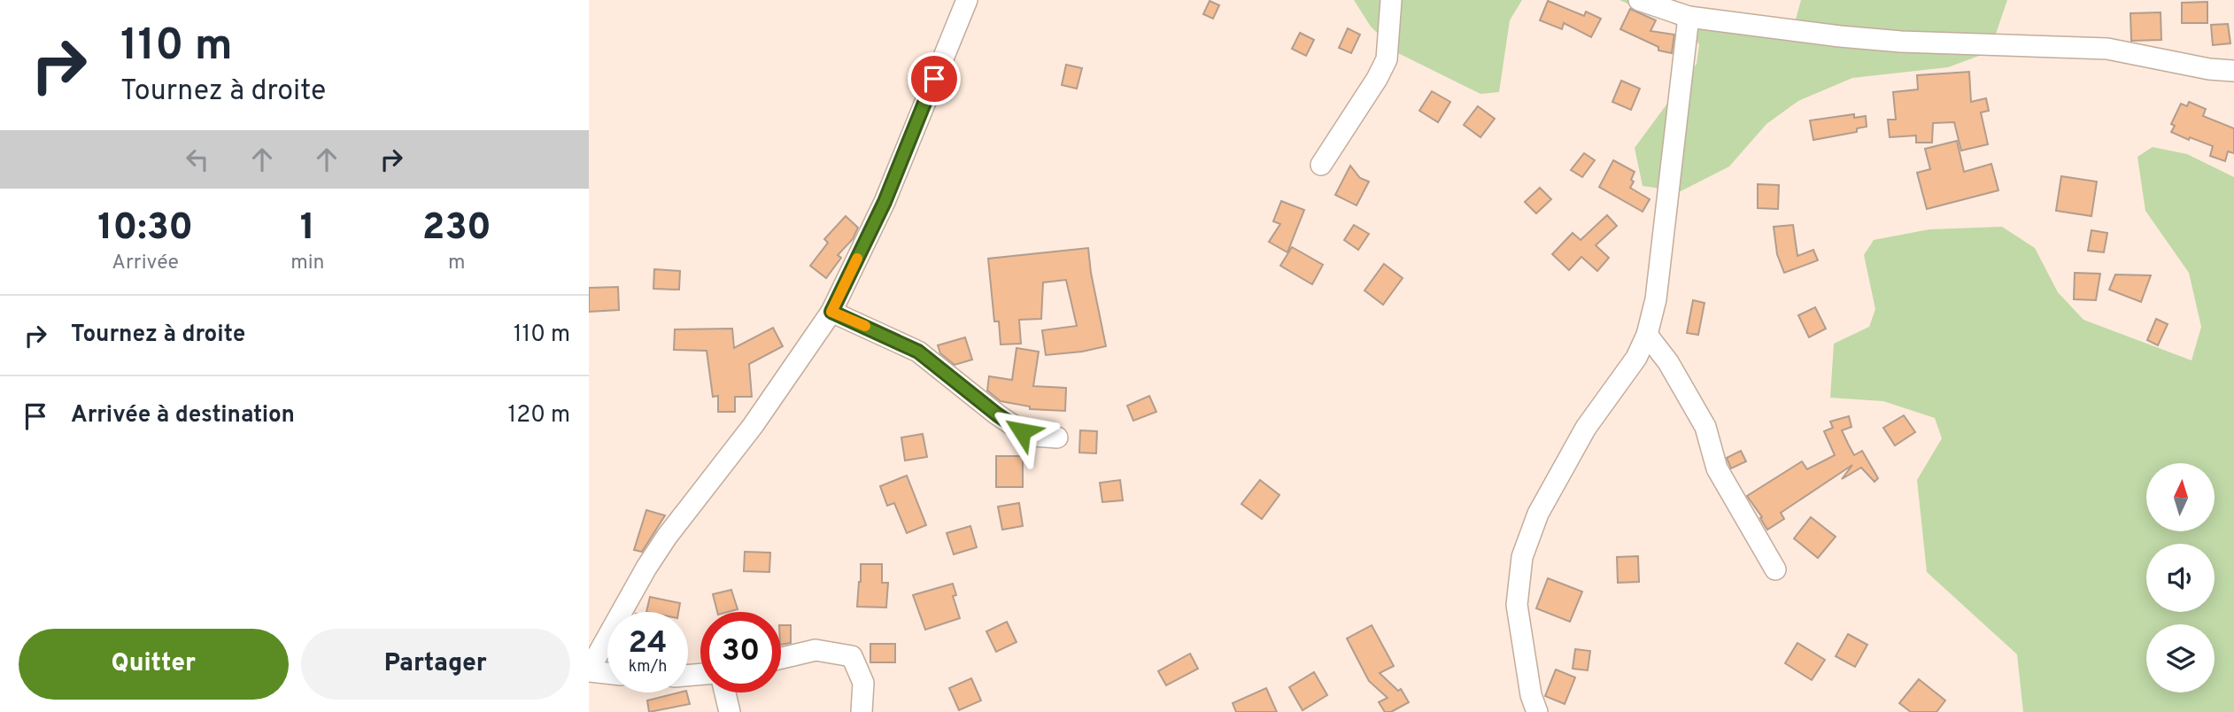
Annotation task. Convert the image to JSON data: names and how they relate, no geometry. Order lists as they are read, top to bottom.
{
  "north": "top",
  "page": {
    "turn": ["110 m", "Tournez à droite"],
    "eta": [
      "10:30",
      "Arrivée",
      "1",
      "min",
      "230",
      "m"
    ],
    "list": [
      {
        "name": "Tournez à droite",
        "value": "110 m"
      },
      {
        "name": "Arrivée à destination",
        "value": "120 m"
      }
    ],
    "speed": "24 km/h",
    "limit": "30",
    "buttons": ["Quitter", "Partager"]
  }
}
